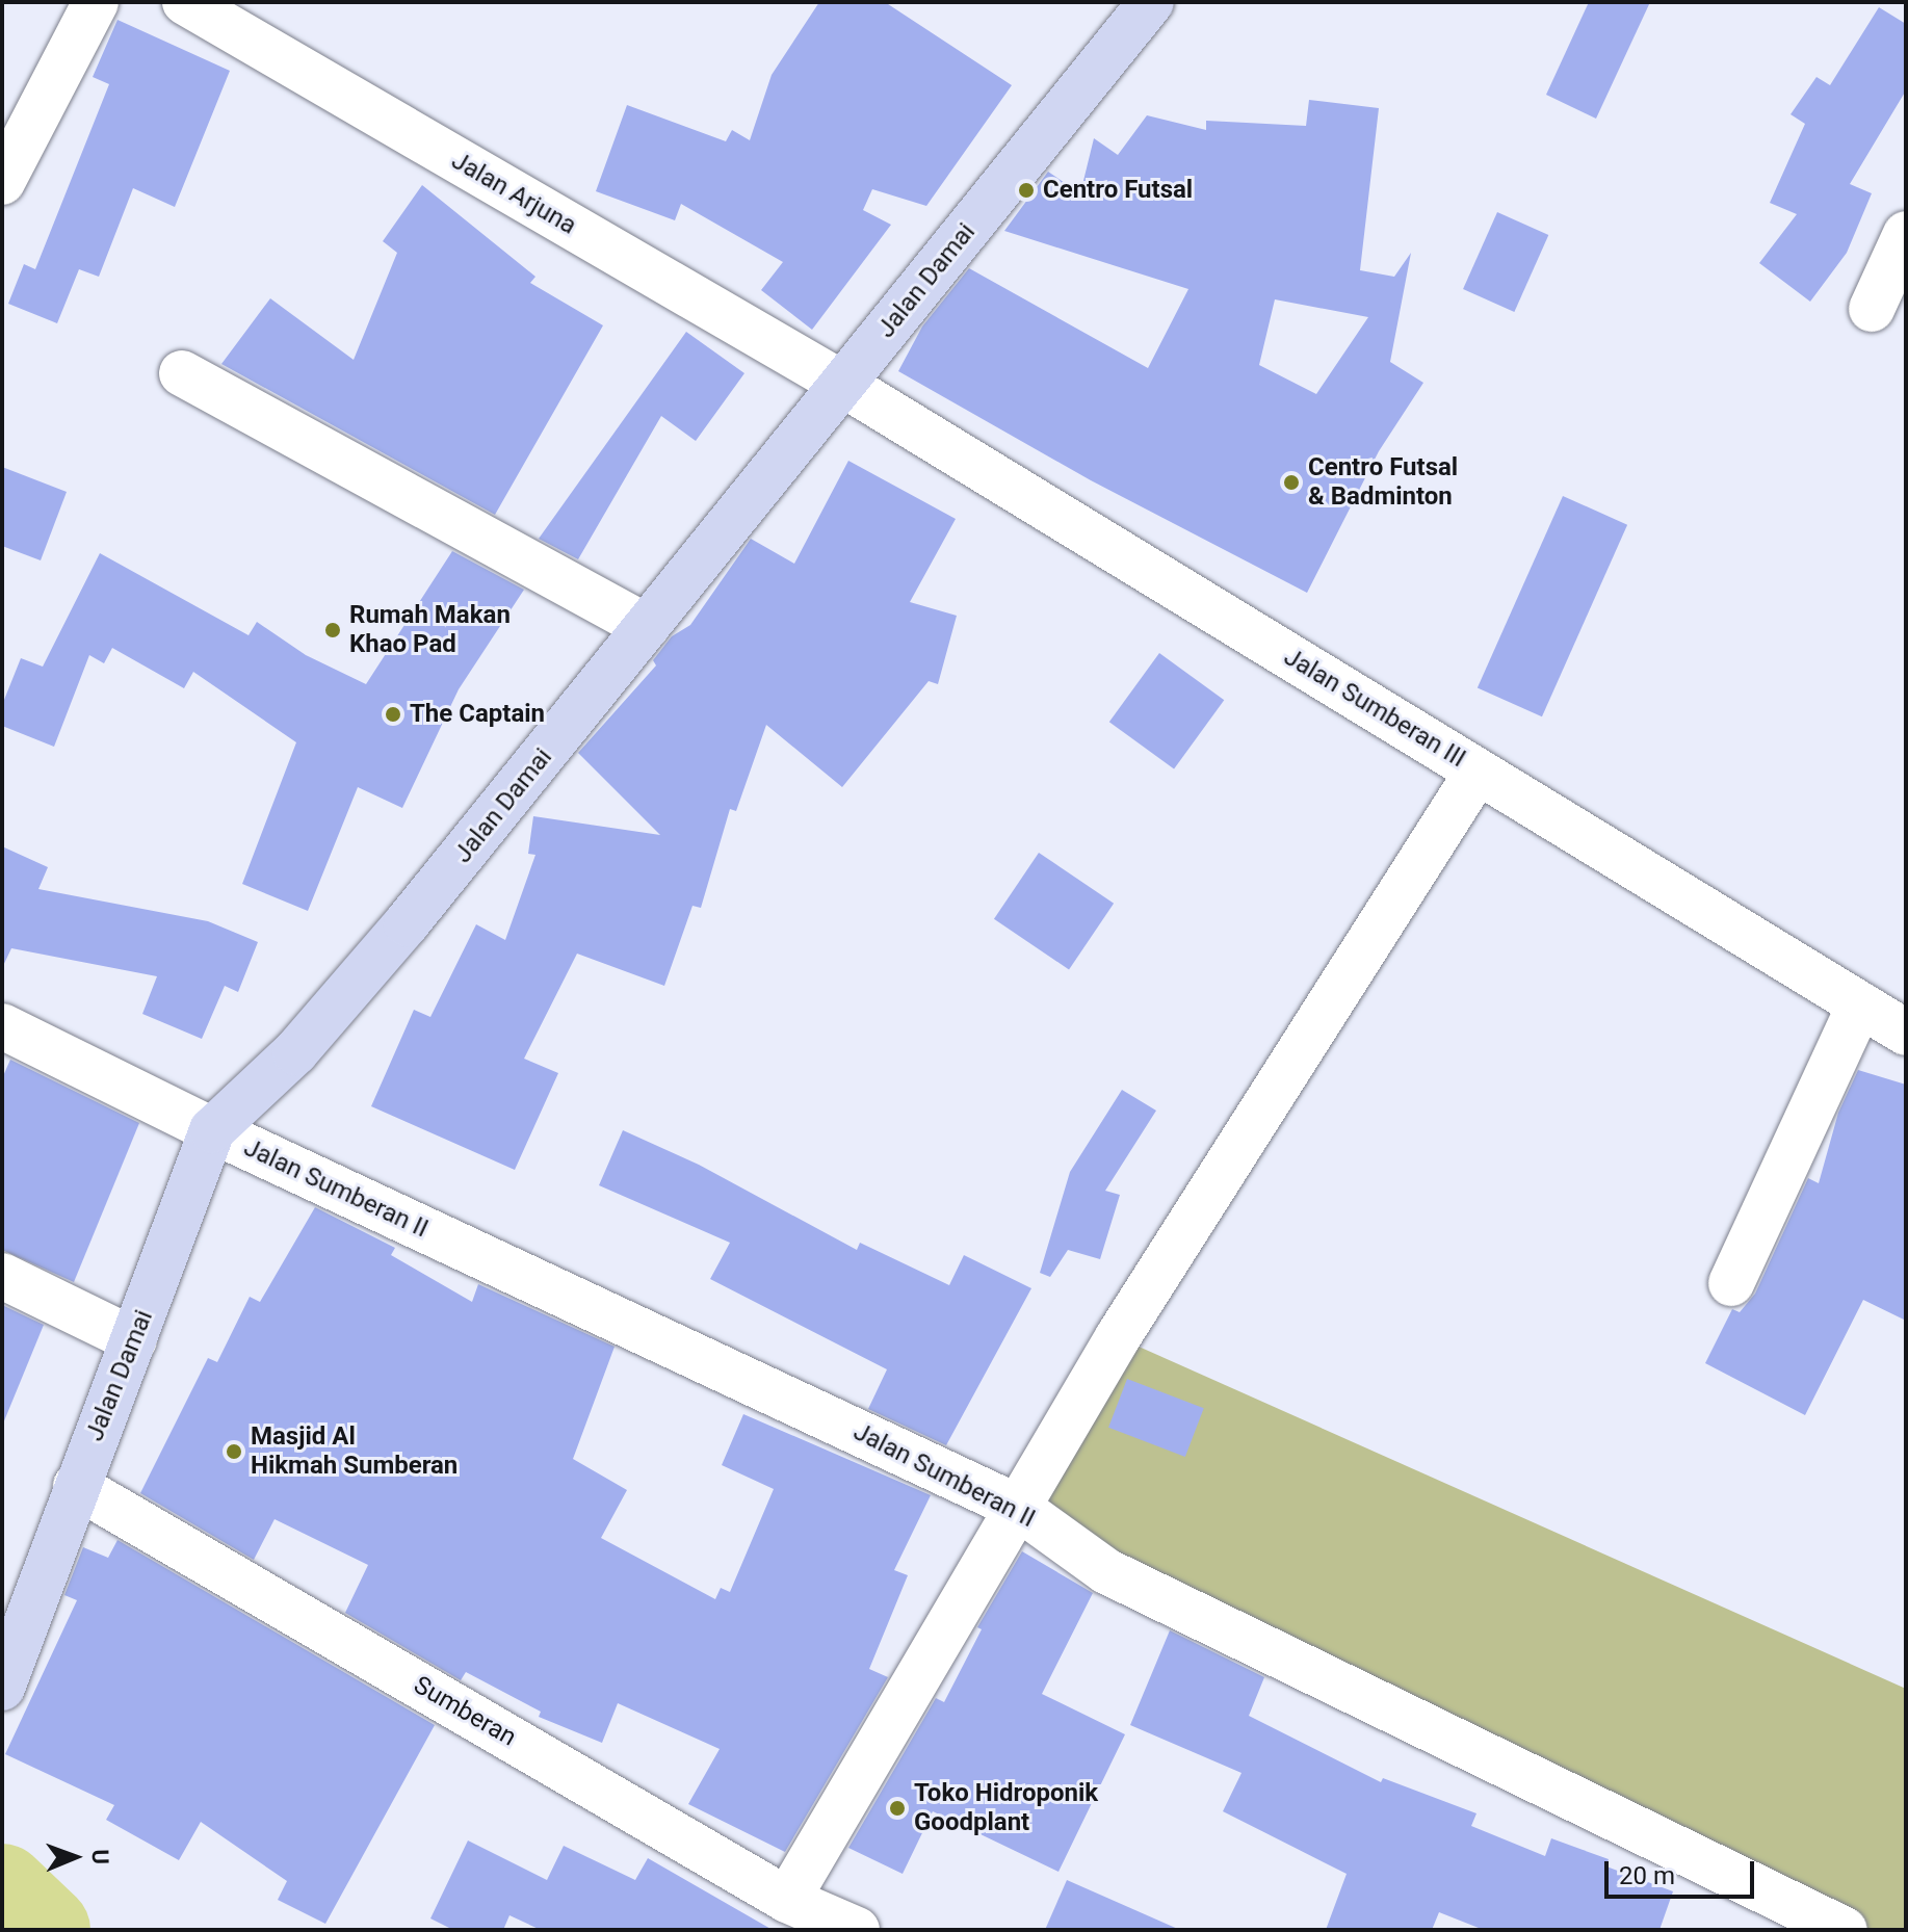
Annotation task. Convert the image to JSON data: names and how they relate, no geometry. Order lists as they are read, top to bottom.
{
  "streets": {
    "main road": ["Jalan Damai"],
    "street": [
      "Jalan Arjuna",
      "Jalan Sumberan III",
      "Jalan Sumberan II",
      "Sumberan"
    ]
  },
  "crossings": [
    ["Jalan Arjuna", "Jalan Damai"],
    ["Jalan Arjuna", "Jalan Sumberan III"],
    ["Jalan Damai", "Jalan Sumberan III"],
    ["Jalan Damai", "Jalan Sumberan II"],
    ["Jalan Damai", "Sumberan"]
  ],
  "places": [
    "Centro Futsal",
    "Centro Futsal & Badminton",
    "Rumah Makan Khao Pad",
    "The Captain",
    "Masjid Al Hikmah Sumberan",
    "Toko Hidroponik Goodplant"
  ],
  "scale_bar": "20 m",
  "north": "right"
}
